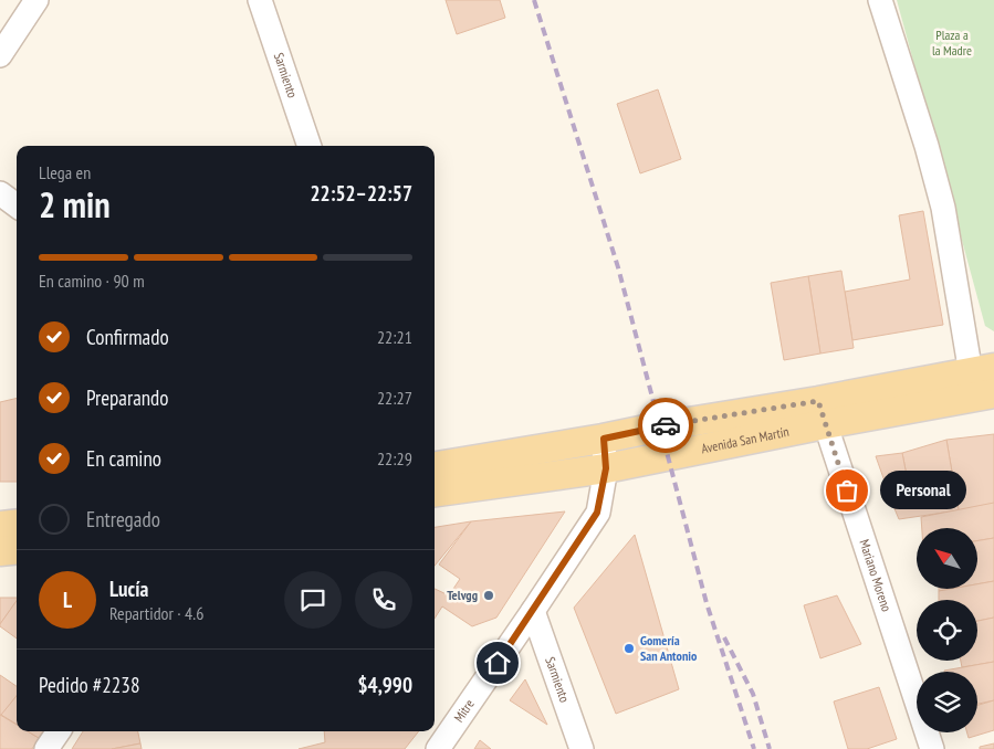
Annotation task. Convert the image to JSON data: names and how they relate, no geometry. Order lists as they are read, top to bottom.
{
  "streets": {
    "main road": ["Avenida San Martín"],
    "street": ["Sarmiento", "Mariano Moreno", "Mitre"]
  },
  "crossings": [
    ["Sarmiento", "Mitre"],
    ["Avenida San Martín", "Mariano Moreno"],
    ["Avenida San Martín", "Mitre"]
  ],
  "parks": ["Plaza a la Madre"],
  "places": ["Personal", "Telvgg", "Gomería San Antonio"],
  "north": "top left",
  "page": {
    "heading": ["2 min", "Llega en", "22:52–22:57"],
    "panel": [
      "Lucía",
      "Repartidor · 4.6",
      "Pedido #2238",
      "$4,990"
    ],
    "bar": "En camino · 90 m",
    "list": [
      ["Confirmado", "22:21"],
      ["Preparando", "22:27"],
      ["En camino", "22:29"],
      "Entregado"
    ],
    "bubble": "Personal",
    "round": "L"
  }
}
